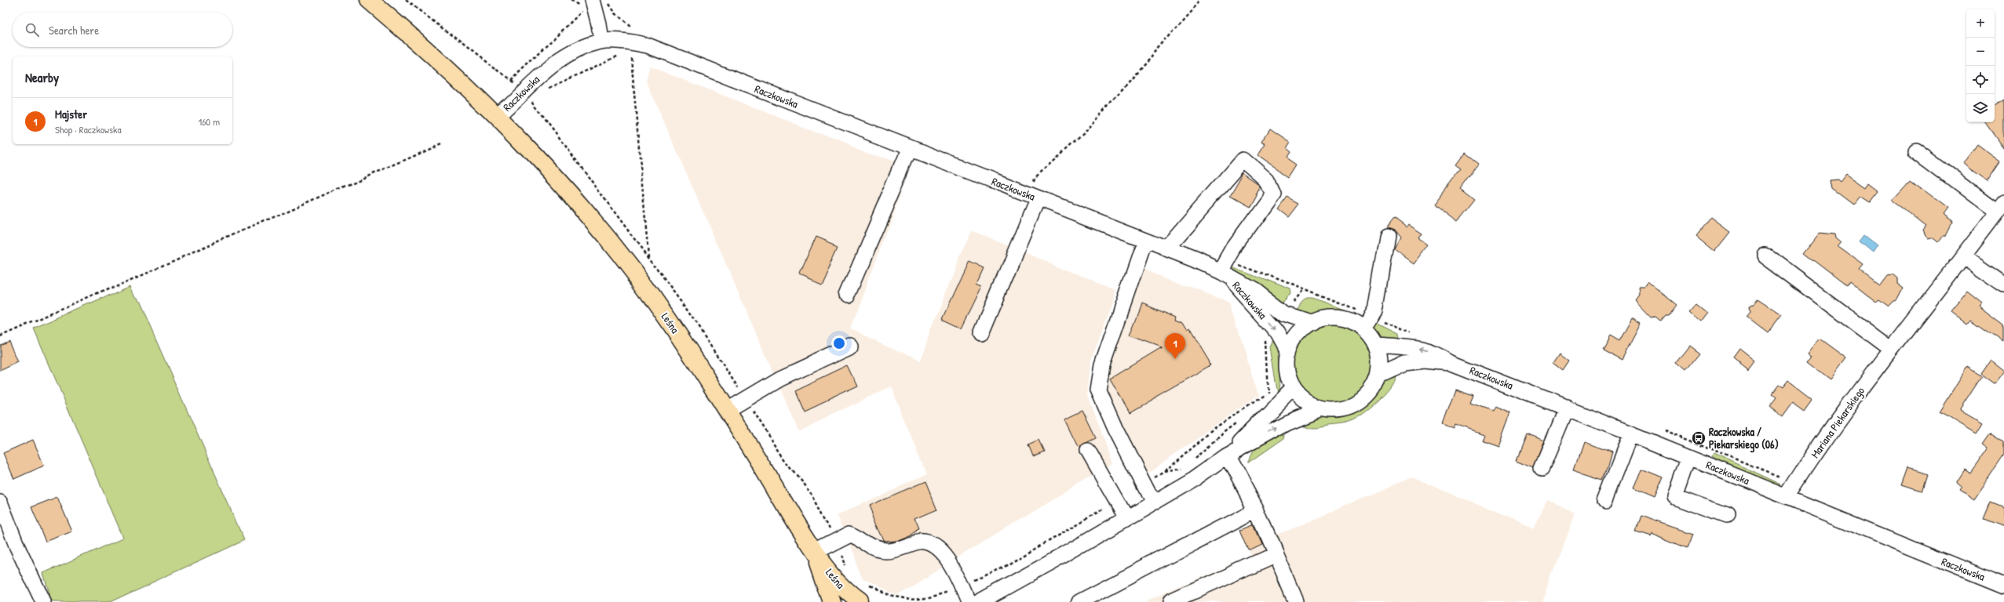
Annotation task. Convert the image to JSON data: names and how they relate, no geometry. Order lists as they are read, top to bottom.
{
  "streets": {
    "main road": ["Raczkowska", "Leśna"],
    "street": ["Mariana Piekarskiego"]
  },
  "crossings": [
    ["Raczkowska", "Leśna"],
    ["Raczkowska", "Mariana Piekarskiego"]
  ],
  "places": {
    "bus stop": ["Raczkowska / Piekarskiego (06)"]
  },
  "page": {
    "map_buttons": ["+", "−"],
    "search": "Search here",
    "heading": "Nearby",
    "list": [
      {
        "mark": "1",
        "name": "Majster",
        "note": "Shop · Raczkowska",
        "value": "160 m"
      }
    ],
    "pins": "1"
  }
}
